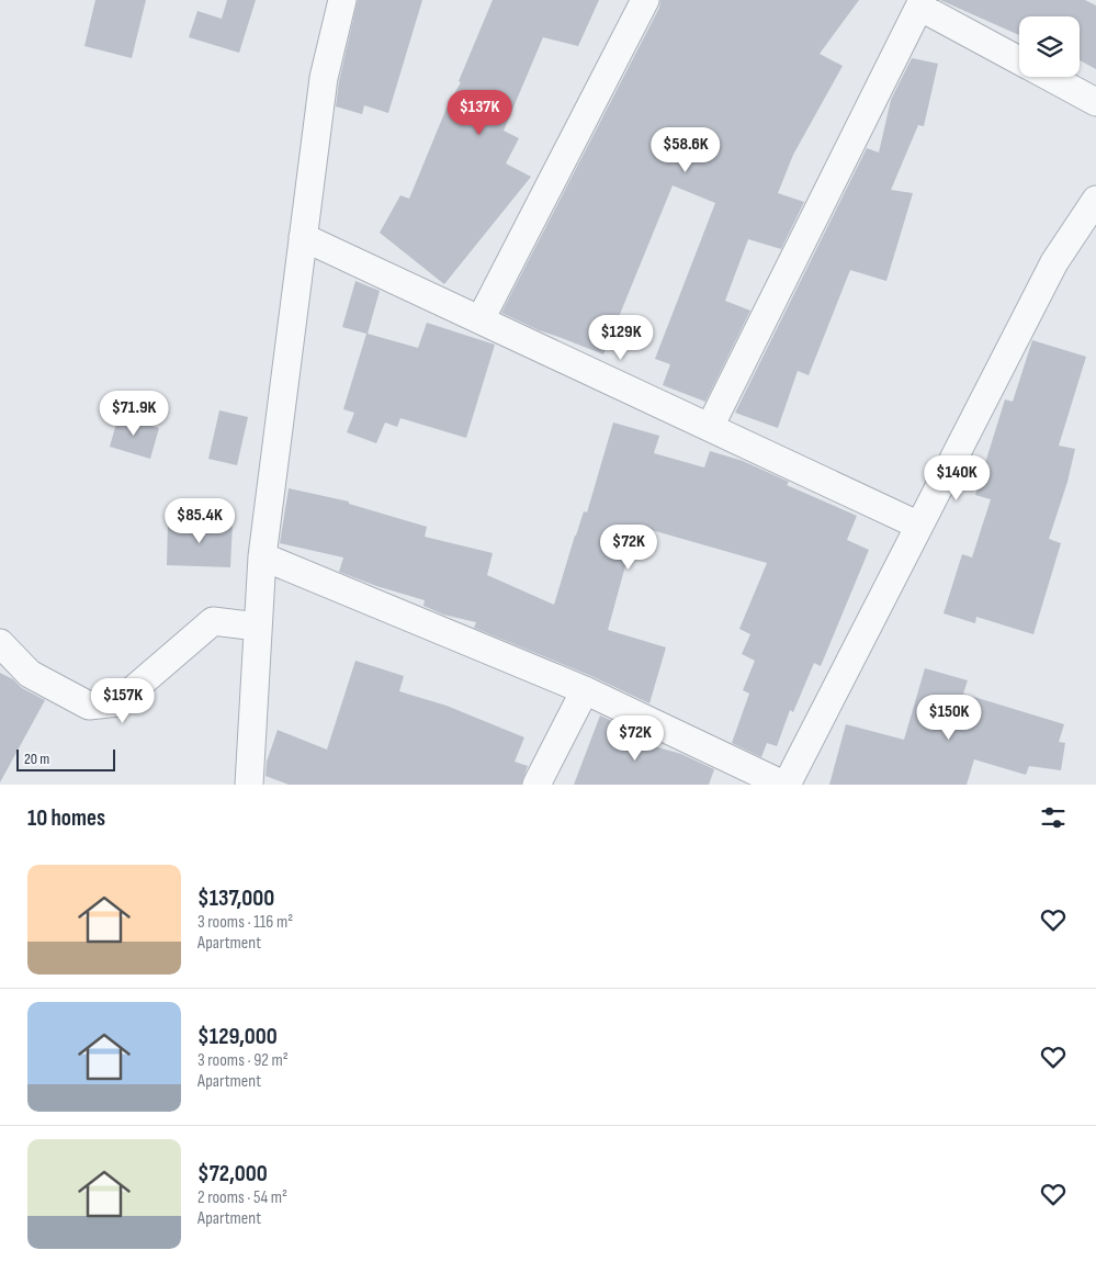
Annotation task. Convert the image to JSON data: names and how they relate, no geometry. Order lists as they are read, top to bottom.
{
  "scale_bar": "20 m",
  "page": {
    "price": [
      "$137K",
      "$58.6K",
      "$129K",
      "$71.9K",
      "$140K",
      "$85.4K",
      "$72K",
      "$157K",
      "$150K",
      "$72K"
    ],
    "scale": "20 m",
    "heading": "10 homes",
    "list": [
      {
        "name": "$137,000",
        "note": "3 rooms · 116 m² · Apartment"
      },
      {
        "name": "$129,000",
        "note": "3 rooms · 92 m² · Apartment"
      },
      {
        "name": "$72,000",
        "note": "2 rooms · 54 m² · Apartment"
      }
    ]
  }
}
